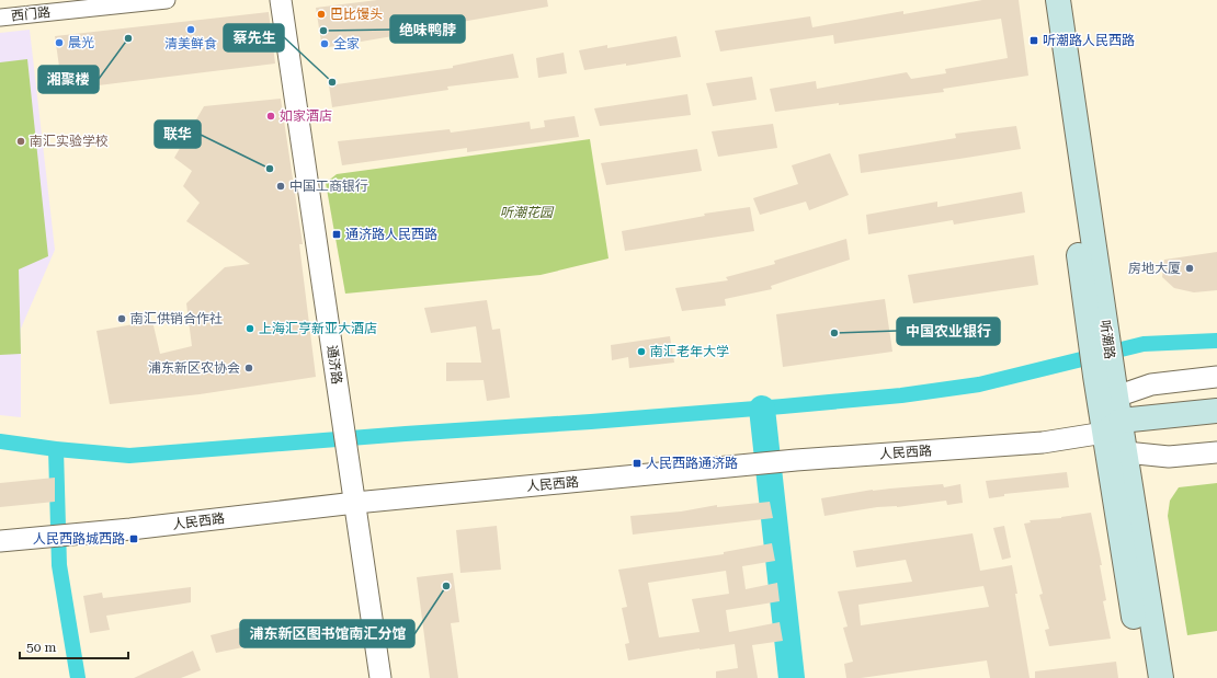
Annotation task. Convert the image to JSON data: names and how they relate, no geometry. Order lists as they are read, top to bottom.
{
  "streets": {
    "main road": ["听潮路", "人民西路"],
    "street": ["西门路", "通济路"]
  },
  "crossings": [
    ["听潮路", "人民西路"],
    ["通济路", "人民西路"]
  ],
  "parks": ["听潮花园"],
  "places": {
    "other": [
      "巴比馒头",
      "清美鲜食",
      "绝味鸭脖",
      "湘聚楼",
      "晨光",
      "全家",
      "蔡先生",
      "如家酒店",
      "南汇实验学校",
      "联华",
      "中国工商银行",
      "房地大厦",
      "南汇供销合作社",
      "上海汇亨新亚大酒店",
      "中国农业银行",
      "南汇老年大学",
      "浦东新区农协会",
      "浦东新区图书馆南汇分馆"
    ],
    "transit": [
      "听潮路人民西路",
      "通济路人民西路",
      "人民西路通济路",
      "人民西路城西路"
    ]
  },
  "scale_bar": "50 m"
}
